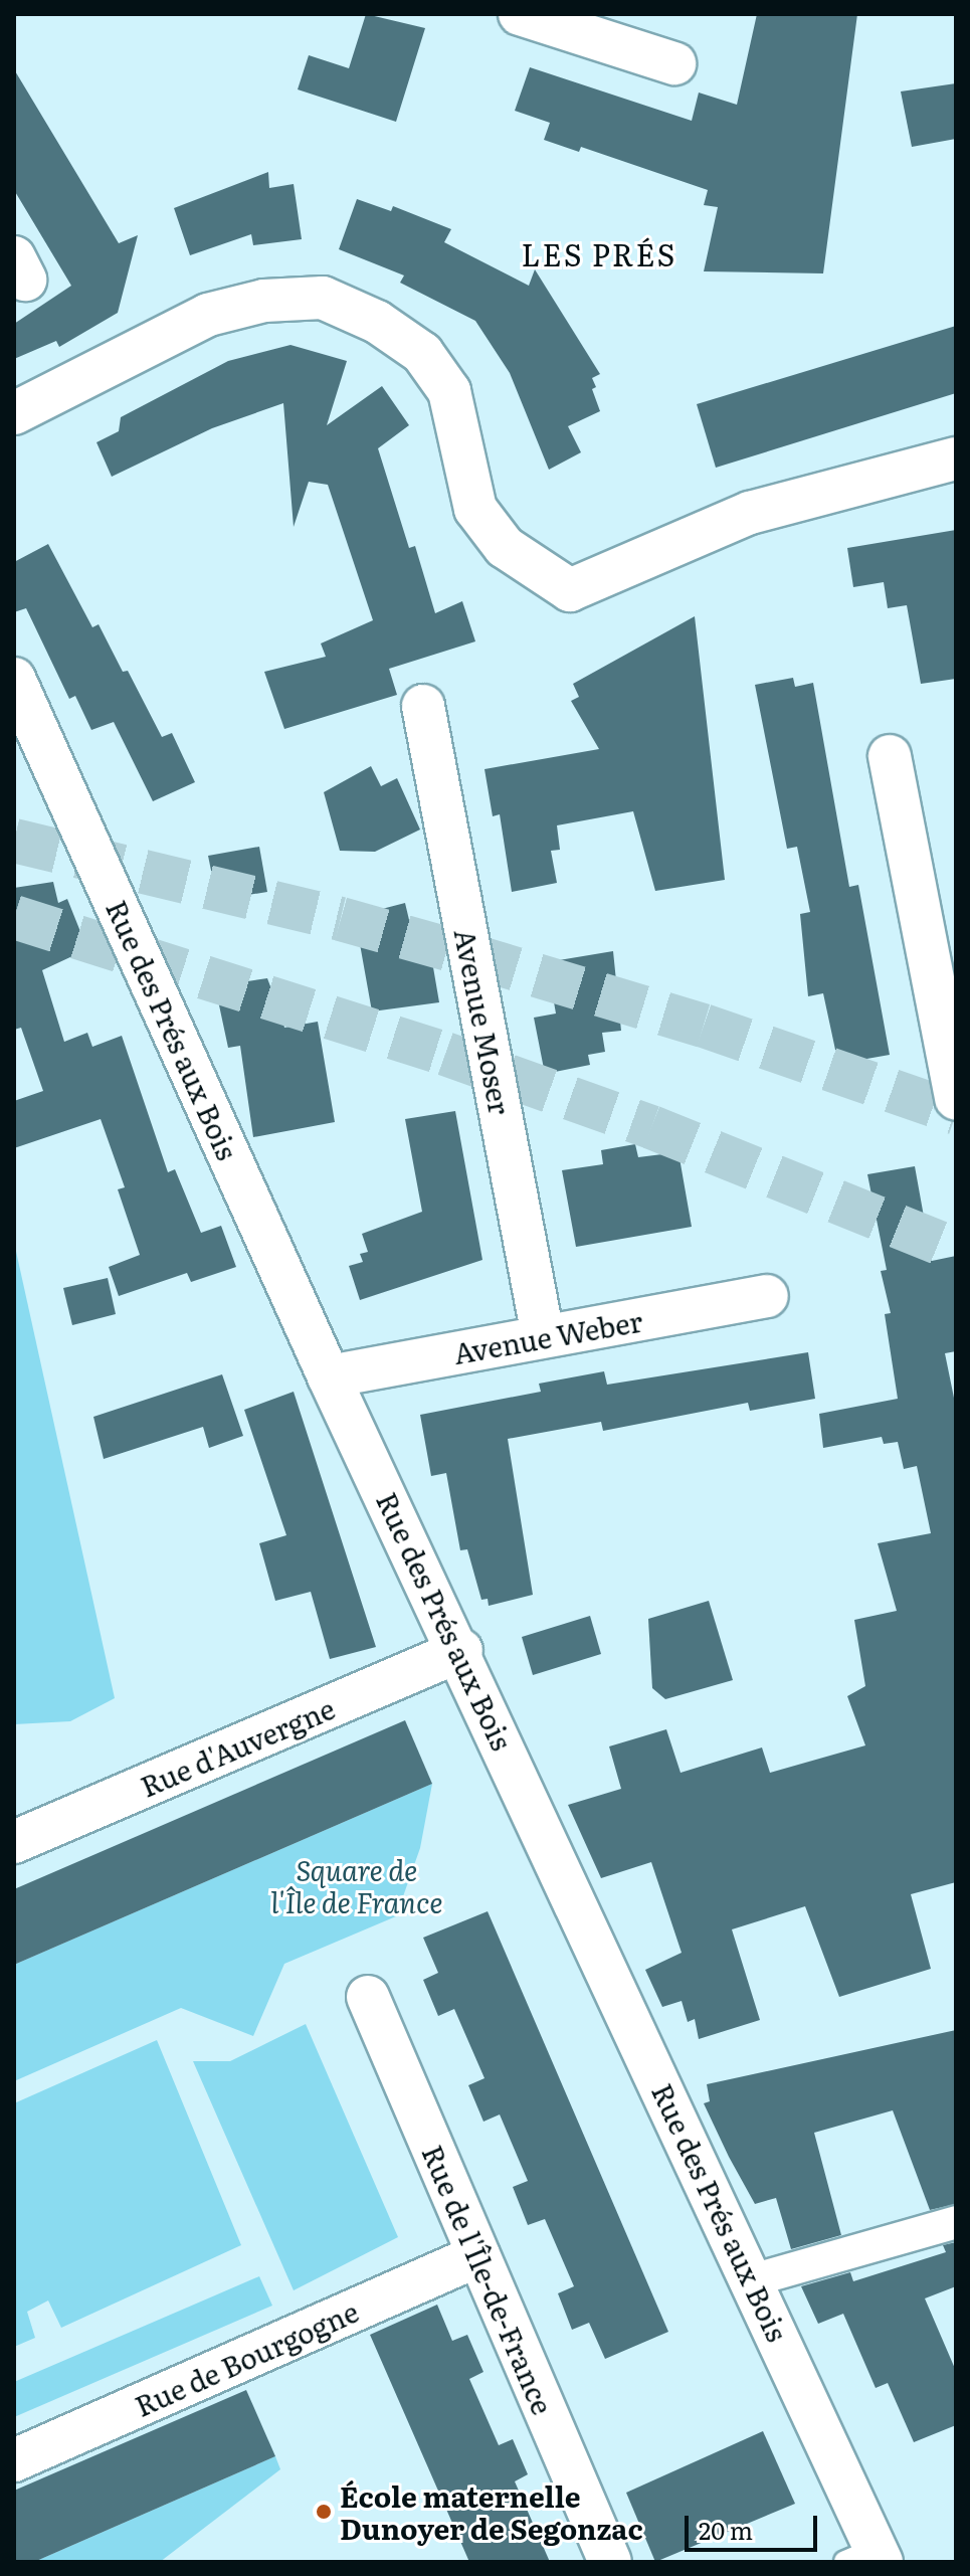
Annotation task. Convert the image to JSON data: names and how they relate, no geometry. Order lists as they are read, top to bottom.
{
  "streets": {
    "street": [
      "Avenue Moser",
      "Rue des Prés aux Bois",
      "Avenue Weber",
      "Rue d'Auvergne",
      "Rue de l'Île-de-France",
      "Rue de Bourgogne"
    ]
  },
  "crossings": [
    ["Avenue Moser", "Avenue Weber"],
    ["Rue des Prés aux Bois", "Avenue Weber"],
    ["Rue des Prés aux Bois", "Rue d'Auvergne"],
    ["Rue de l'Île-de-France", "Rue de Bourgogne"]
  ],
  "districts": ["LES PRÉS"],
  "parks": ["Square de l'Île de France"],
  "places": ["École maternelle Dunoyer de Segonzac"],
  "scale_bar": "20 m"
}
